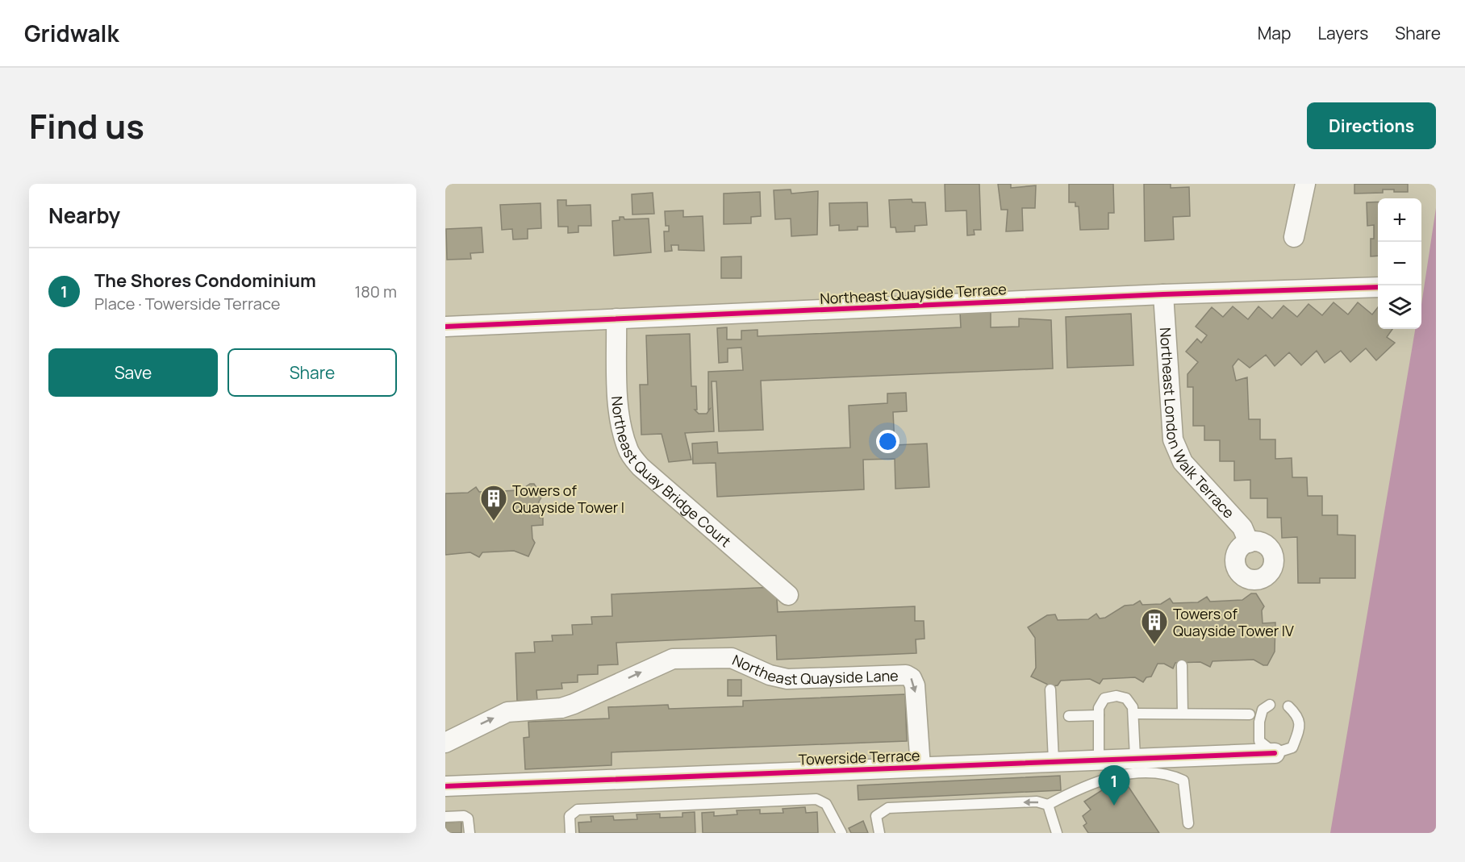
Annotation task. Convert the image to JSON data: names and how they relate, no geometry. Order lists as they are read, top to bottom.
{
  "streets": {
    "street": [
      "Northeast Quayside Terrace",
      "Northeast London Walk Terrace",
      "Northeast Quay Bridge Court",
      "Northeast Quayside Lane",
      "Towerside Terrace"
    ]
  },
  "crossings": [
    ["Northeast Quayside Terrace", "Northeast London Walk Terrace"],
    ["Northeast Quayside Terrace", "Northeast Quay Bridge Court"],
    ["Northeast Quayside Lane", "Towerside Terrace"]
  ],
  "one_way": ["Northeast Quayside Lane"],
  "places": {
    "building": ["Towers of Quayside Tower I", "Towers of Quayside Tower IV"]
  },
  "page": {
    "header": "Gridwalk",
    "nav": ["Map", "Layers", "Share"],
    "title": "Find us",
    "buttons": [
      "Directions",
      ["Save", "Share"]
    ],
    "heading": "Nearby",
    "map_buttons": ["+", "−"],
    "list": [
      {
        "mark": "1",
        "name": "The Shores Condominium",
        "note": "Place · Towerside Terrace",
        "value": "180 m"
      }
    ],
    "pins": "1"
  }
}
